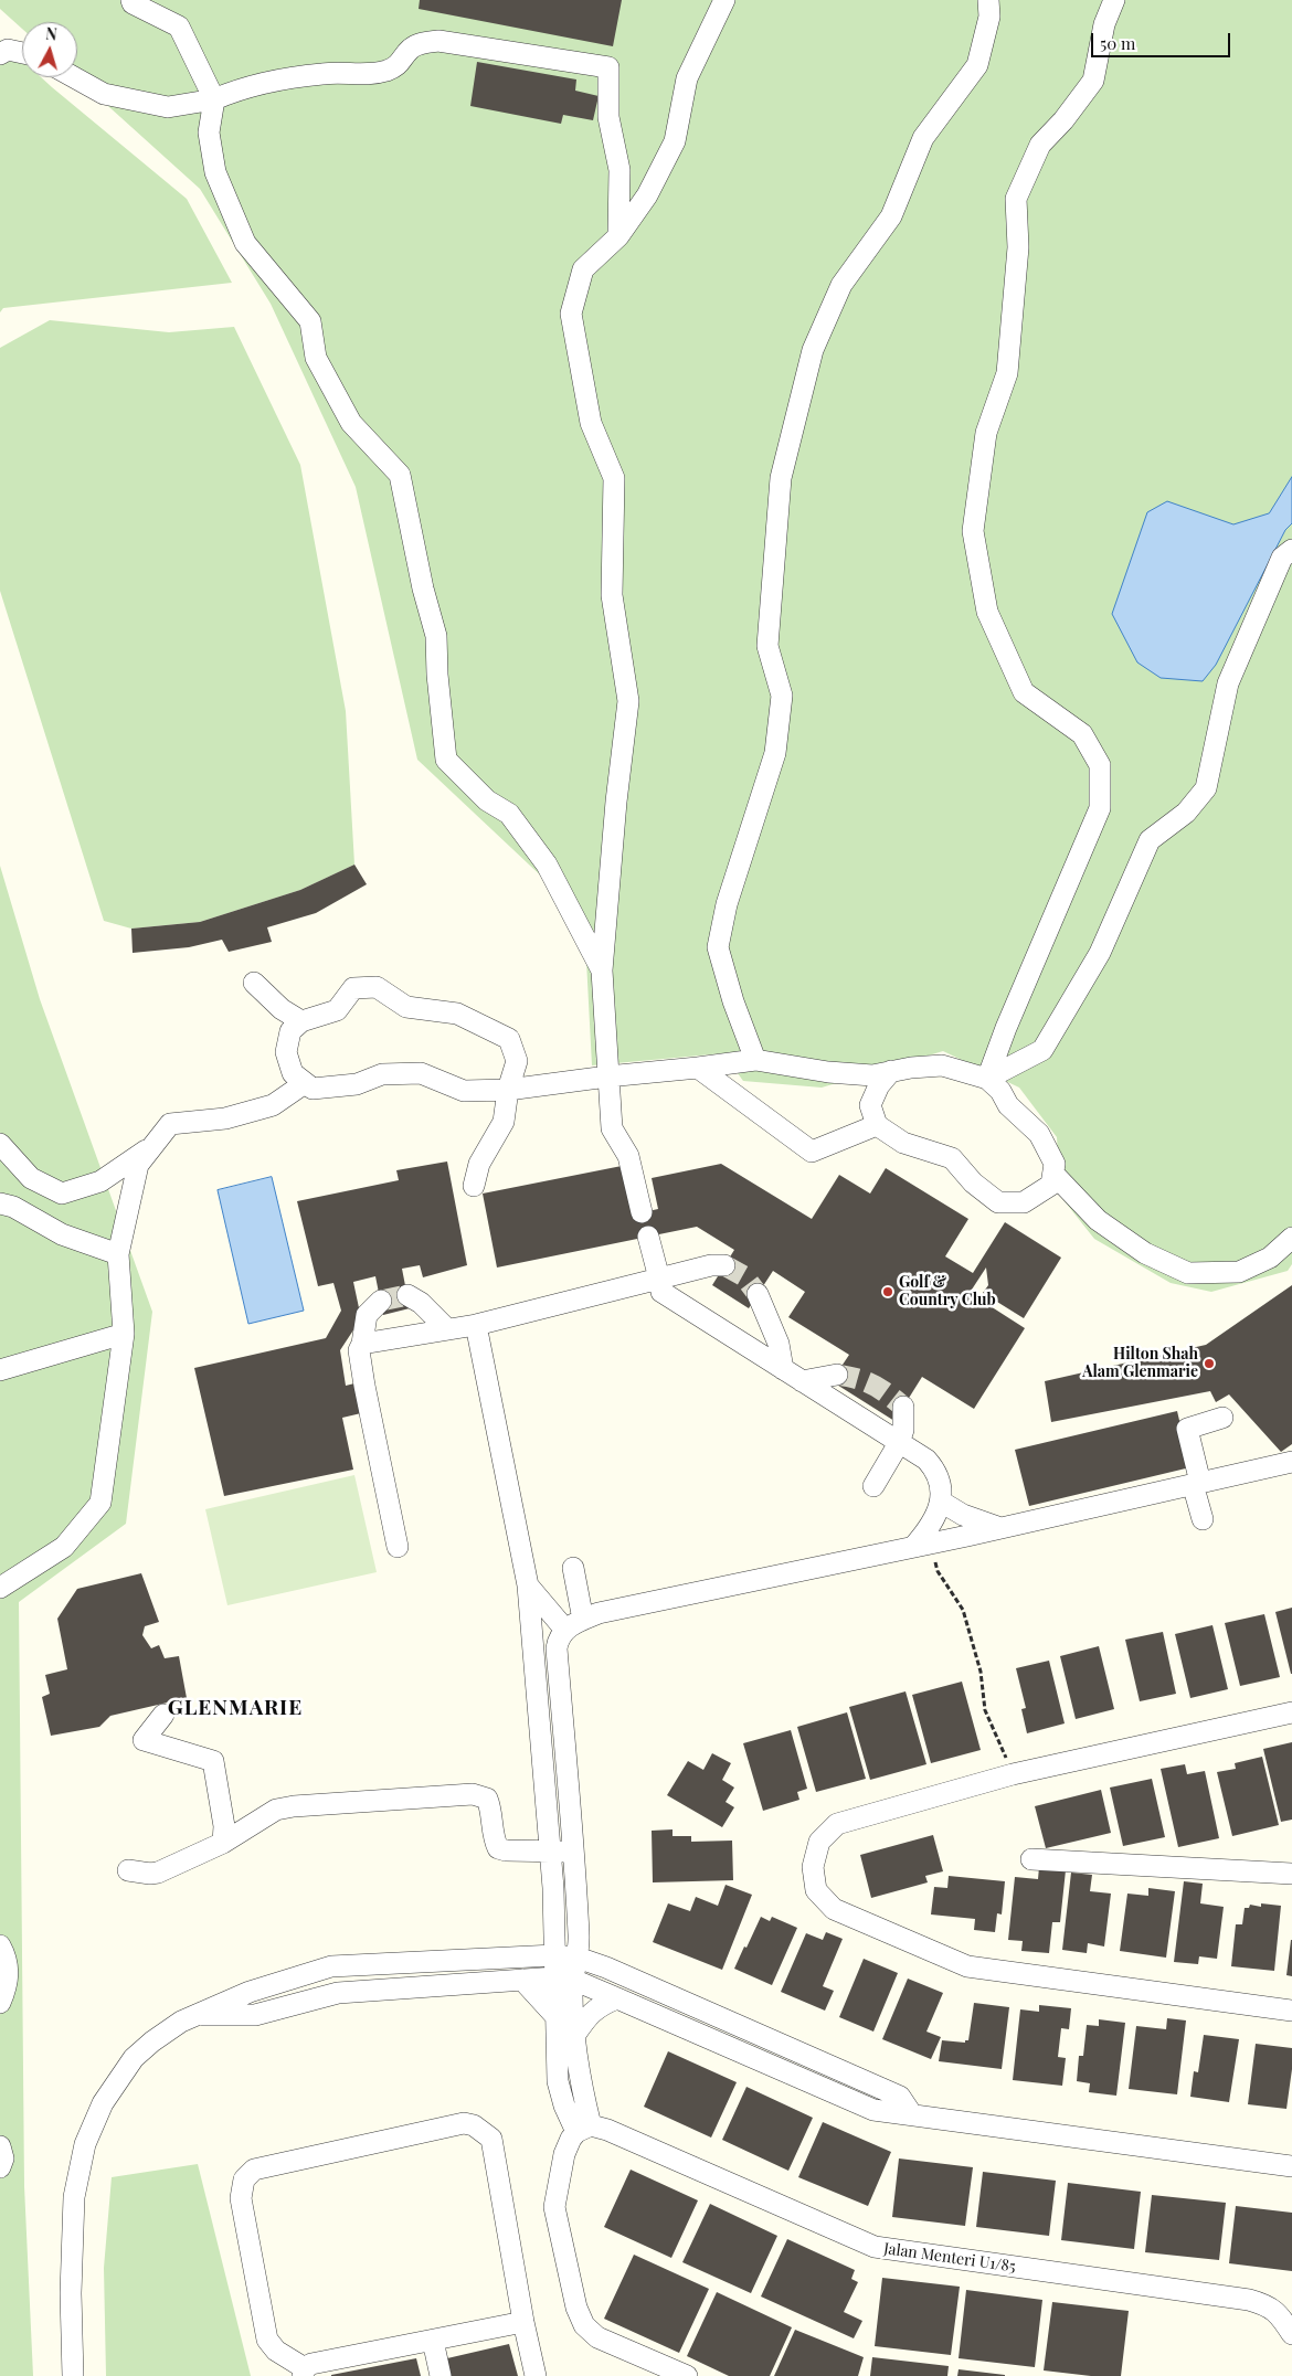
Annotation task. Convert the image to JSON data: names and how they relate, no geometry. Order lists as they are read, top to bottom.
{
  "streets": {
    "street": ["Jalan Menteri U1/85"]
  },
  "districts": ["GLENMARIE"],
  "places": ["Golf & Country Club", "Hilton Shah Alam Glenmarie"],
  "scale_bar": "50 m",
  "north": "top"
}
